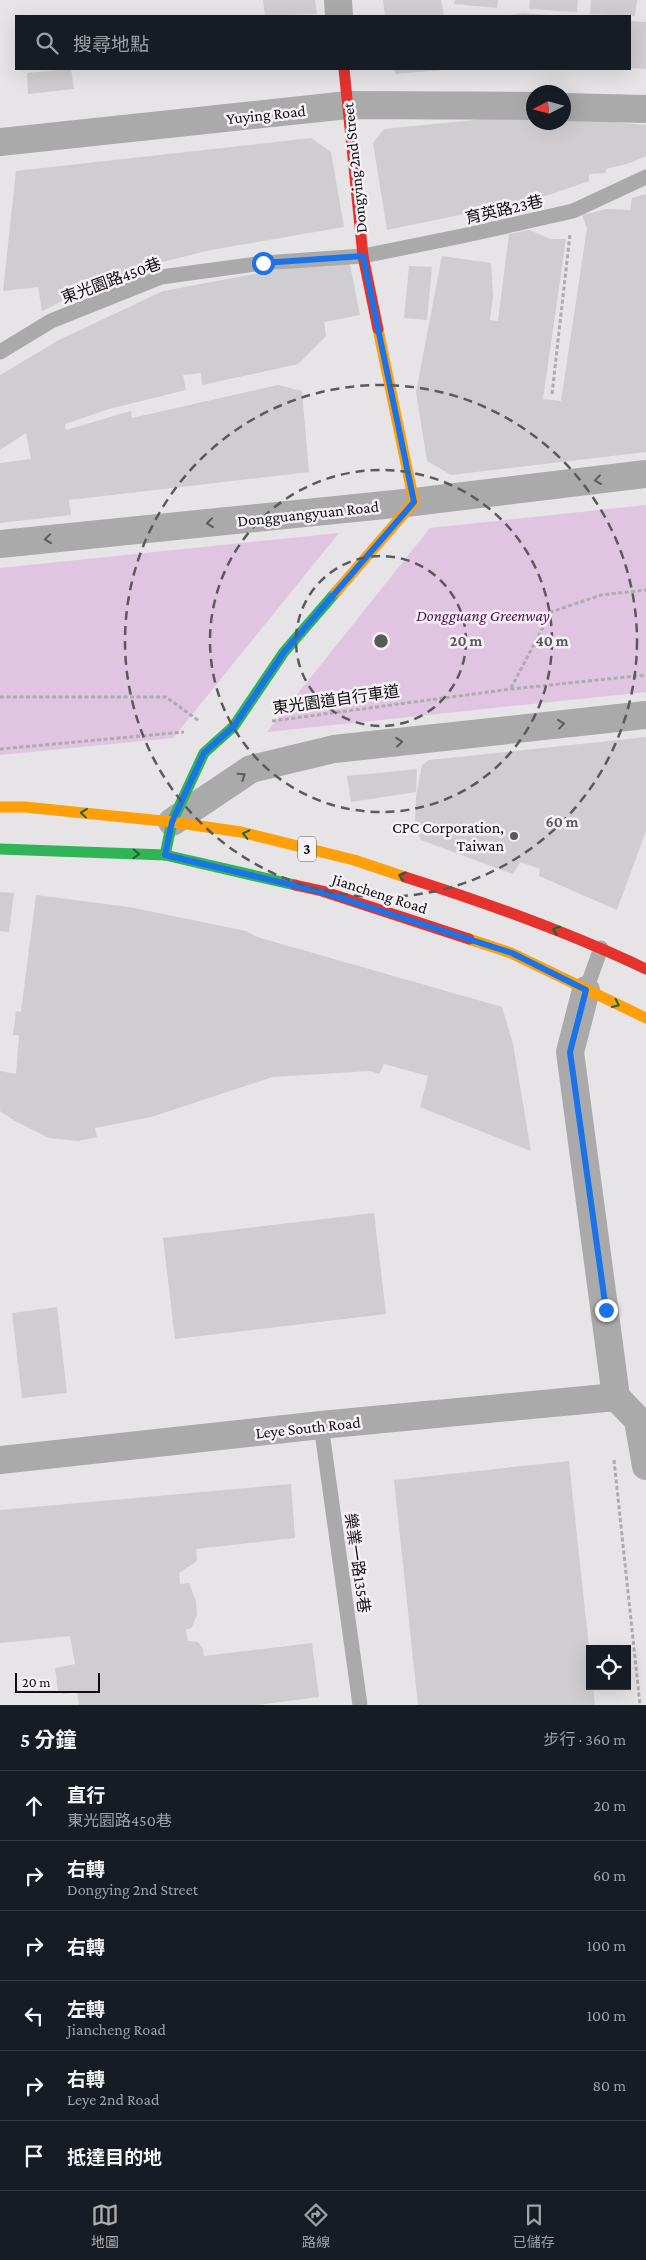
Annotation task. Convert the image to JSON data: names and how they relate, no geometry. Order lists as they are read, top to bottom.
{
  "streets": {
    "main road": ["Dongying 2nd Street", "3", "Jiancheng Road"],
    "street": ["Yuying Road", "Dongguangyuan Road", "Leye South Road"],
    "lane": ["育英路23巷", "東光園路450巷", "樂業一路135巷"],
    "path": ["東光園道自行車道"]
  },
  "crossings": [
    ["Yuying Road", "Dongying 2nd Street"],
    ["Dongying 2nd Street", "育英路23巷"],
    ["Dongying 2nd Street", "東光園路450巷"],
    ["Dongying 2nd Street", "Dongguangyuan Road"],
    ["育英路23巷", "東光園路450巷"],
    ["Leye South Road", "樂業一路135巷"]
  ],
  "parks": ["Dongguang Greenway"],
  "places": ["CPC Corporation, Taiwan"],
  "scale_bar": "20 m",
  "north": "left",
  "page": {
    "search": "搜尋地點",
    "scale": "20 m",
    "heading": ["5 分鐘", "步行 · 360 m"],
    "list": [
      ["直行", "東光園路450巷", "20 m"],
      ["右轉", "Dongying 2nd Street", "60 m"],
      ["右轉", "100 m"],
      ["左轉", "Jiancheng Road", "100 m"],
      ["右轉", "Leye 2nd Road", "80 m"],
      "抵達目的地"
    ],
    "nav": ["地圖", "路線", "已儲存"]
  },
  "rings": ["20 m", "40 m", "60 m"]
}
